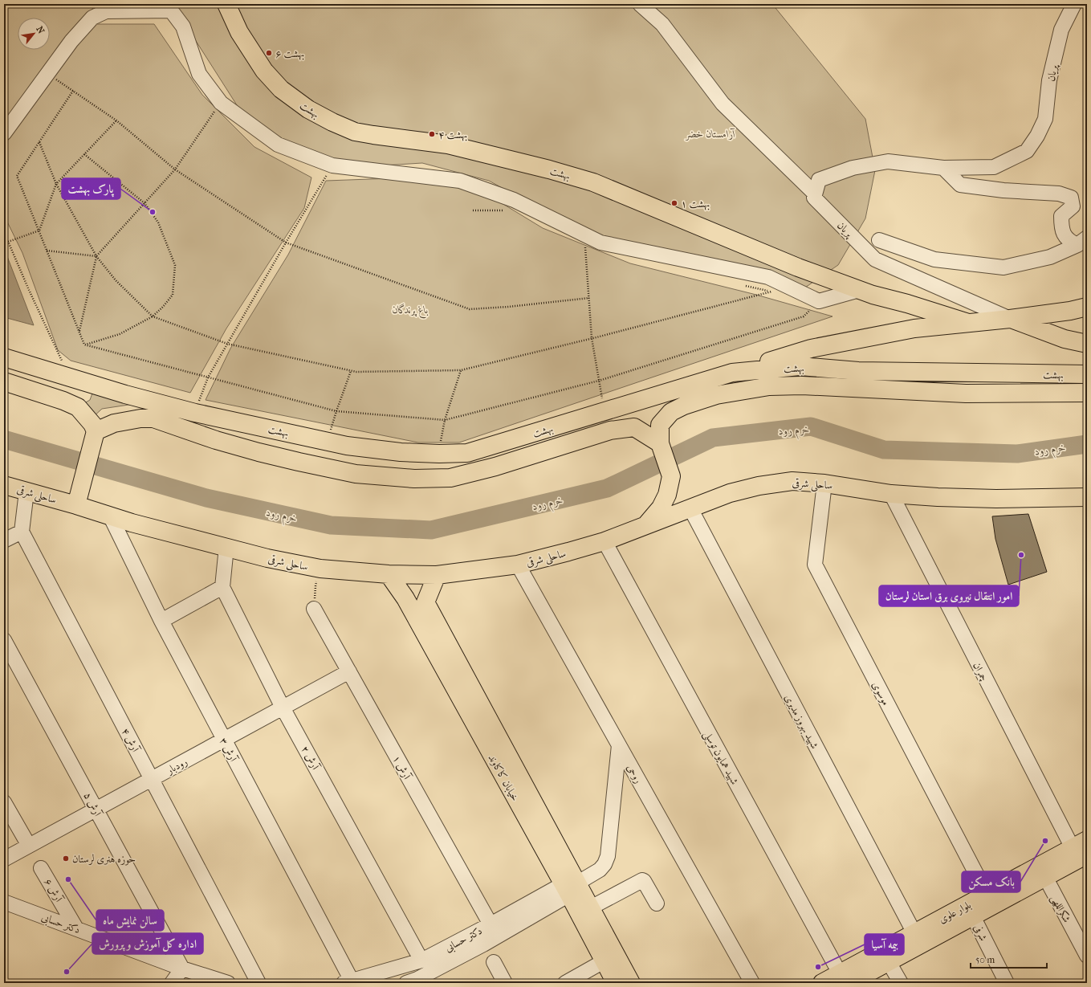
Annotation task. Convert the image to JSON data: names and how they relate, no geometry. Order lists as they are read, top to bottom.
{
  "streets": {
    "main road": [
      "بهشت",
      "ساحلی شرقی",
      "خیابان کاکاوند",
      "بلوار علوی"
    ],
    "street": [
      "پریان",
      "چمران",
      "موسوی",
      "شهید بهروز مدیری",
      "آرش ۴",
      "آرش ۳",
      "آرش ۲",
      "شهید همایون توسلی",
      "رودبار",
      "آرش ۱",
      "روحی",
      "آرش ۵",
      "آرش ۶",
      "شکراللهی",
      "دکتر حسابی",
      "شرفی"
    ]
  },
  "crossings": [
    ["ساحلی شرقی", "چمران"],
    ["ساحلی شرقی", "موسوی"],
    ["ساحلی شرقی", "شهید بهروز مدیری"],
    ["ساحلی شرقی", "آرش ۳"],
    ["ساحلی شرقی", "شهید همایون توسلی"],
    ["ساحلی شرقی", "روحی"],
    ["ساحلی شرقی", "خیابان کاکاوند"],
    ["چمران", "بلوار علوی"],
    ["موسوی", "بلوار علوی"],
    ["شهید بهروز مدیری", "بلوار علوی"],
    ["آرش ۴", "رودبار"],
    ["آرش ۳", "رودبار"],
    ["آرش ۳", "دکتر حسابی"],
    ["آرش ۲", "رودبار"],
    ["آرش ۲", "دکتر حسابی"],
    ["شهید همایون توسلی", "بلوار علوی"],
    ["رودبار", "آرش ۱"],
    ["رودبار", "آرش ۵"],
    ["آرش ۱", "دکتر حسابی"],
    ["روحی", "دکتر حسابی"],
    ["خیابان کاکاوند", "دکتر حسابی"],
    ["آرش ۵", "دکتر حسابی"],
    ["آرش ۶", "دکتر حسابی"],
    ["شکراللهی", "بلوار علوی"],
    ["بلوار علوی", "شرفی"]
  ],
  "water": ["خرم رود"],
  "parks": ["آرامستان خضر", "باغ پرندگان"],
  "places": [
    "بهشت ۶",
    "بهشت ۴",
    "بهشت ۱",
    "پارک بهشت",
    "امور انتقال نیروی برق استان لرستان",
    "بانک مسکن",
    "حوزه هنری لرستان",
    "سالن نمایش ماه",
    "بیمه آسیا",
    "اداره کل آموزش و پرورش"
  ],
  "scale_bar": "50 m",
  "north": "top right"
}
